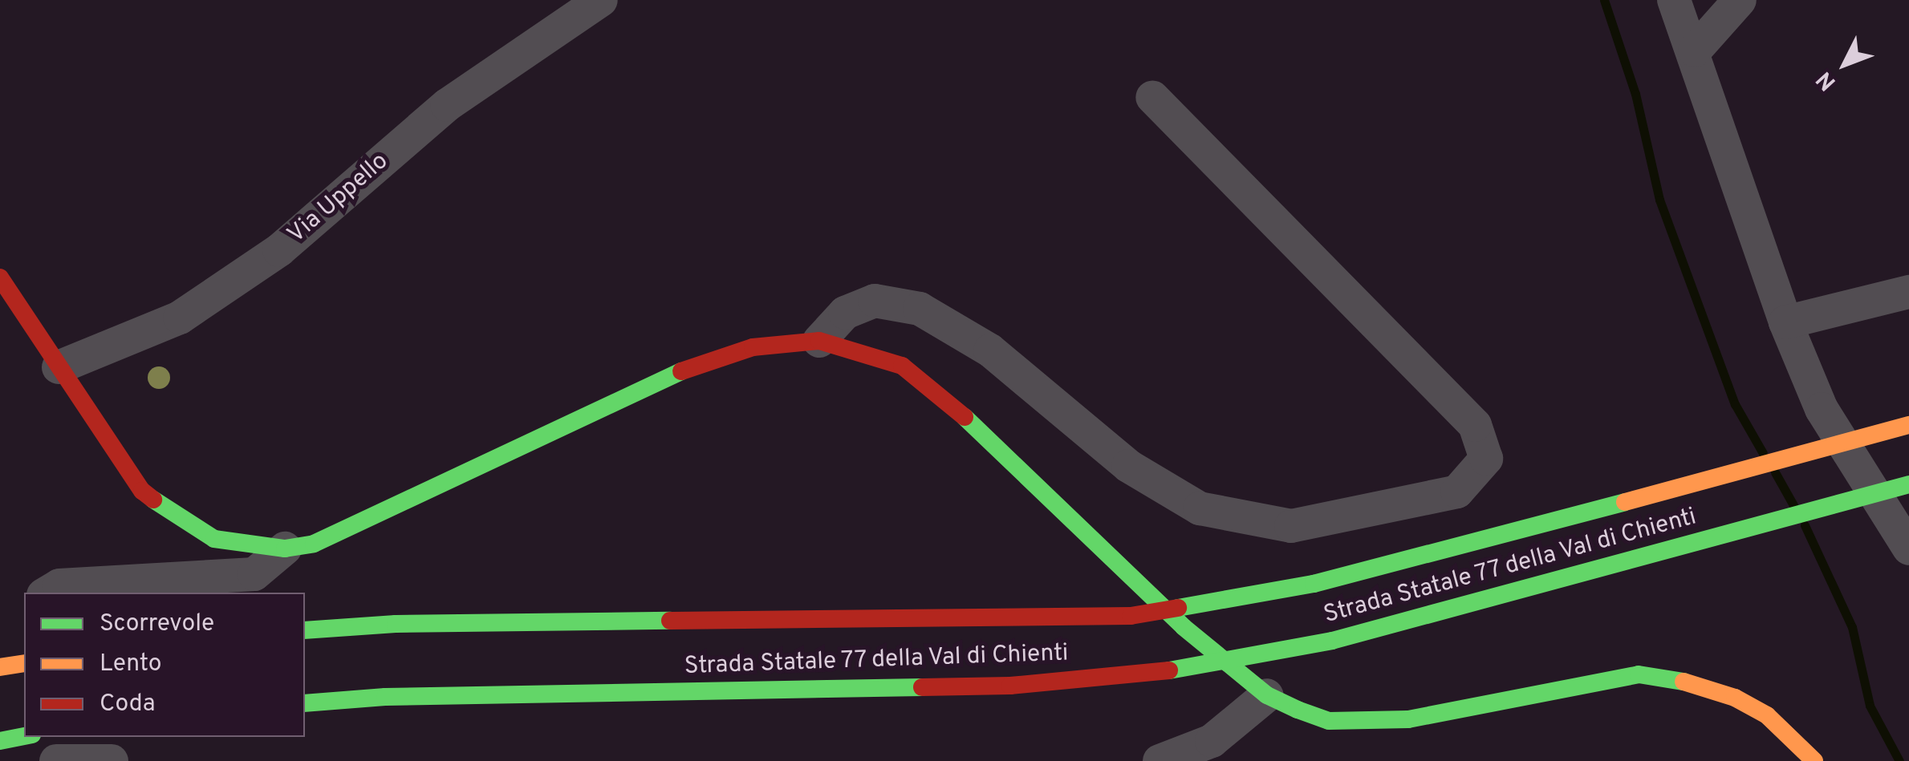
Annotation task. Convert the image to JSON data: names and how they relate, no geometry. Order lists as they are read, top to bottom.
{
  "streets": {
    "main road": ["Strada Statale 77 della Val di Chienti"],
    "street": ["Via Uppello"]
  },
  "legend": ["Scorrevole", "Lento", "Coda"],
  "north": "bottom left"
}
